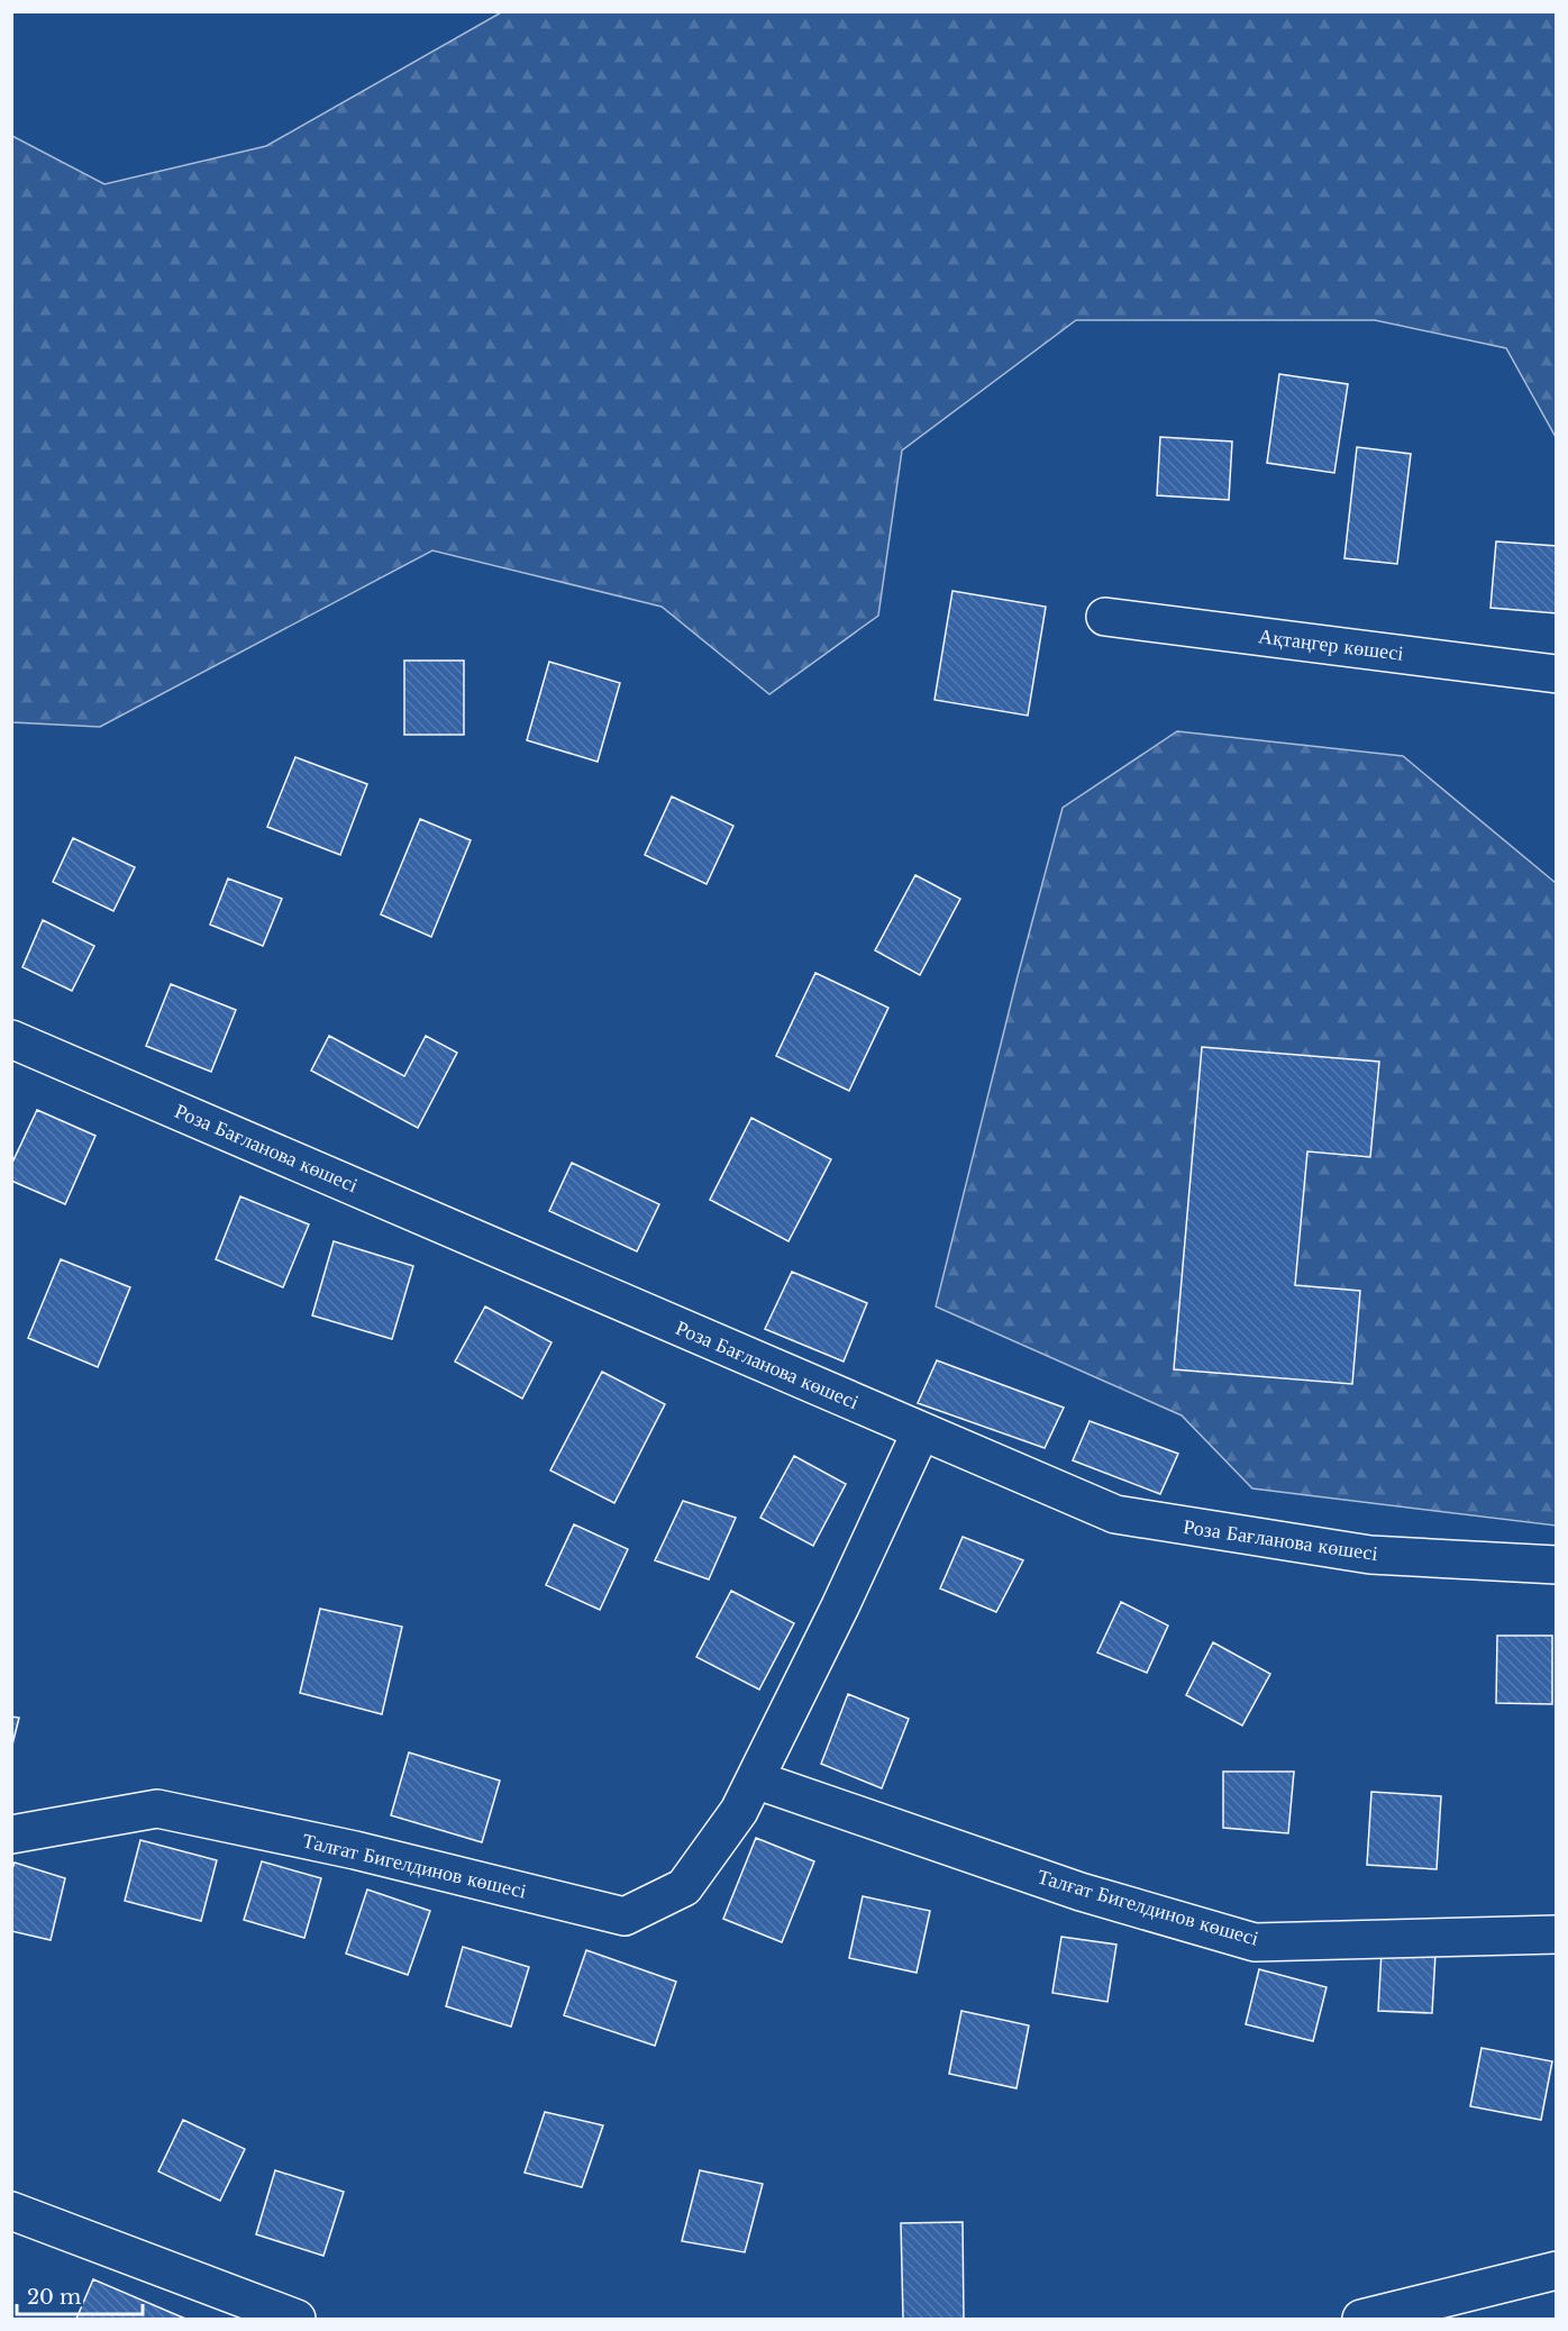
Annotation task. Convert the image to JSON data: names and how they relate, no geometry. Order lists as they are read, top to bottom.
{
  "streets": {
    "street": ["Ақтаңгер көшесі", "Роза Бағланова көшесі", "Талғат Бигелдинов көшесі"]
  },
  "crossings": [
    ["Роза Бағланова көшесі", "Талғат Бигелдинов көшесі"]
  ],
  "scale_bar": "20 m"
}
